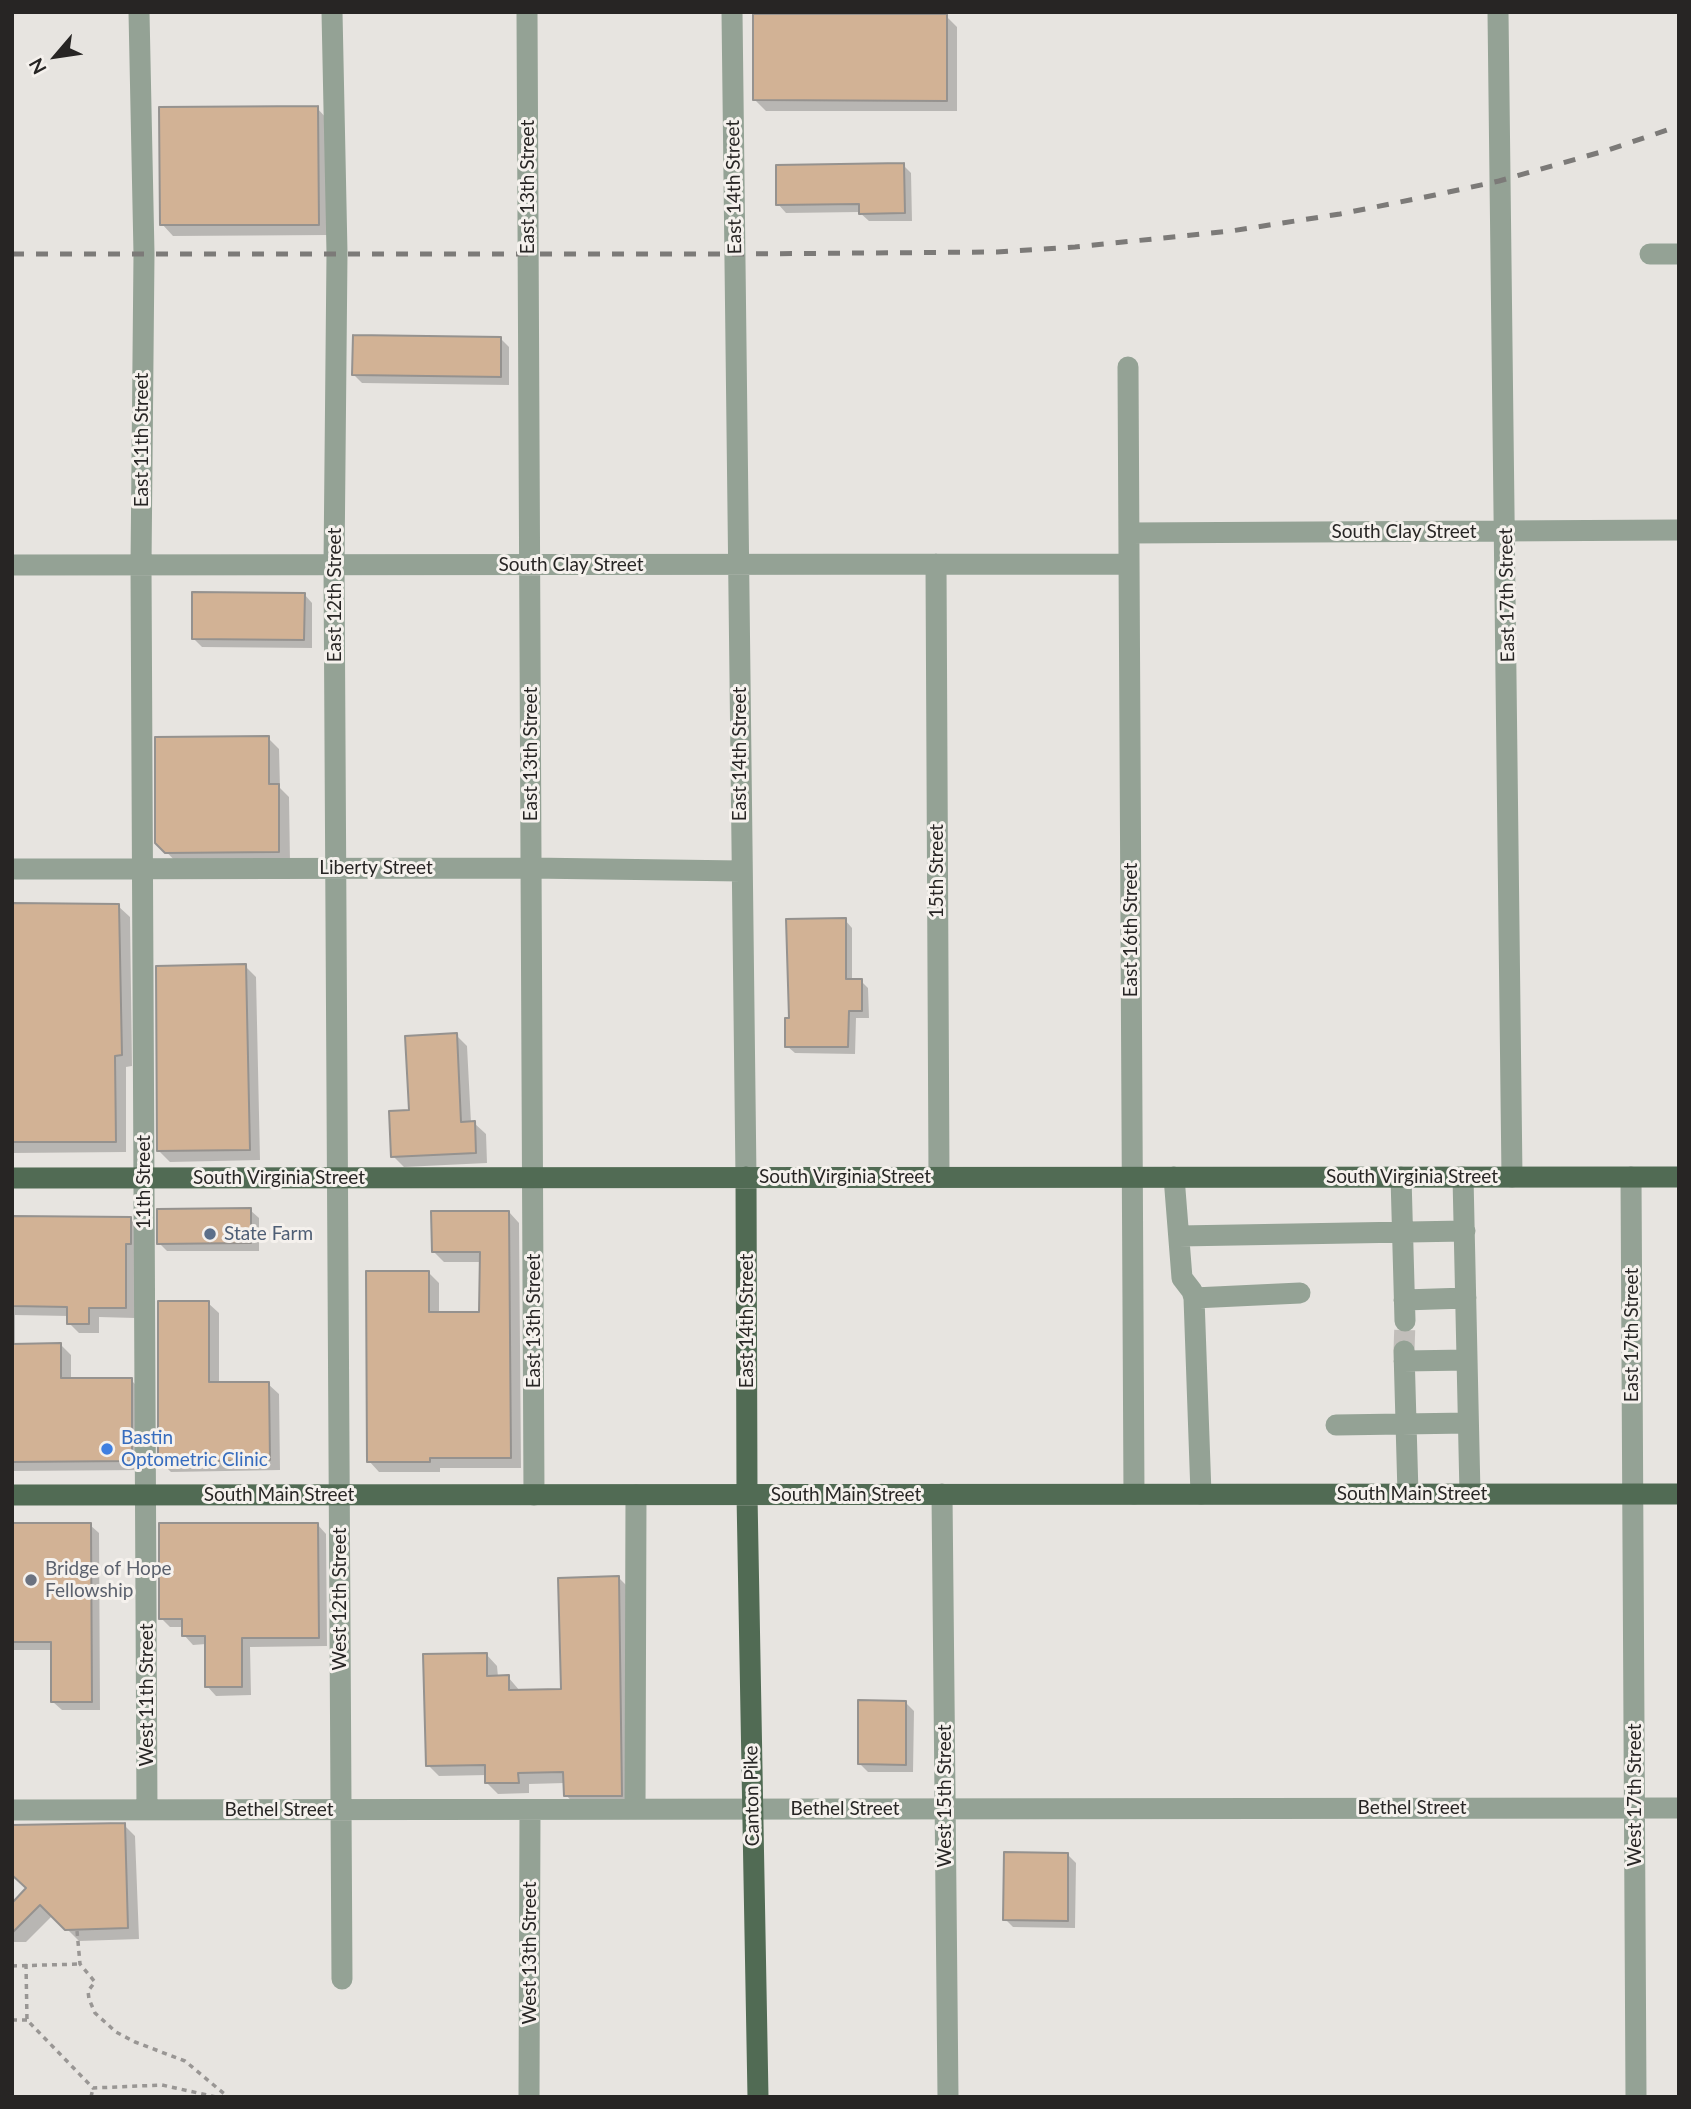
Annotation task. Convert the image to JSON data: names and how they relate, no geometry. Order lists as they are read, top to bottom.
{
  "streets": {
    "main road": [
      "East 14th Street",
      "South Virginia Street",
      "South Main Street",
      "Canton Pike"
    ],
    "street": [
      "East 13th Street",
      "East 11th Street",
      "South Clay Street",
      "East 12th Street",
      "East 17th Street",
      "Liberty Street",
      "15th Street",
      "East 16th Street",
      "11th Street",
      "West 12th Street",
      "West 11th Street",
      "West 17th Street",
      "West 15th Street",
      "Bethel Street",
      "West 13th Street"
    ]
  },
  "crossings": [
    ["East 13th Street", "South Clay Street"],
    ["East 13th Street", "Liberty Street"],
    ["East 13th Street", "South Virginia Street"],
    ["East 13th Street", "South Main Street"],
    ["East 14th Street", "South Clay Street"],
    ["East 14th Street", "Liberty Street"],
    ["East 14th Street", "South Virginia Street"],
    ["East 14th Street", "South Main Street"],
    ["East 14th Street", "Canton Pike"],
    ["East 11th Street", "South Clay Street"],
    ["East 11th Street", "Liberty Street"],
    ["East 11th Street", "11th Street"],
    ["South Clay Street", "East 12th Street"],
    ["South Clay Street", "East 17th Street"],
    ["South Clay Street", "15th Street"],
    ["South Clay Street", "East 16th Street"],
    ["East 12th Street", "Liberty Street"],
    ["East 12th Street", "South Virginia Street"],
    ["East 12th Street", "West 12th Street"],
    ["East 17th Street", "South Virginia Street"],
    ["East 17th Street", "South Main Street"],
    ["East 17th Street", "West 17th Street"],
    ["Liberty Street", "11th Street"],
    ["15th Street", "South Virginia Street"],
    ["East 16th Street", "South Virginia Street"],
    ["East 16th Street", "South Main Street"],
    ["South Virginia Street", "11th Street"],
    ["South Virginia Street", "West 12th Street"],
    ["11th Street", "South Main Street"],
    ["11th Street", "West 11th Street"],
    ["South Main Street", "West 12th Street"],
    ["South Main Street", "West 11th Street"],
    ["South Main Street", "West 17th Street"],
    ["South Main Street", "Canton Pike"],
    ["South Main Street", "West 15th Street"],
    ["West 12th Street", "Bethel Street"],
    ["West 11th Street", "Bethel Street"],
    ["West 17th Street", "Bethel Street"],
    ["Canton Pike", "Bethel Street"],
    ["West 15th Street", "Bethel Street"],
    ["Bethel Street", "West 13th Street"]
  ],
  "places": ["State Farm", "Bastin Optometric Clinic", "Bridge of Hope Fellowship"],
  "north": "bottom left"
}
